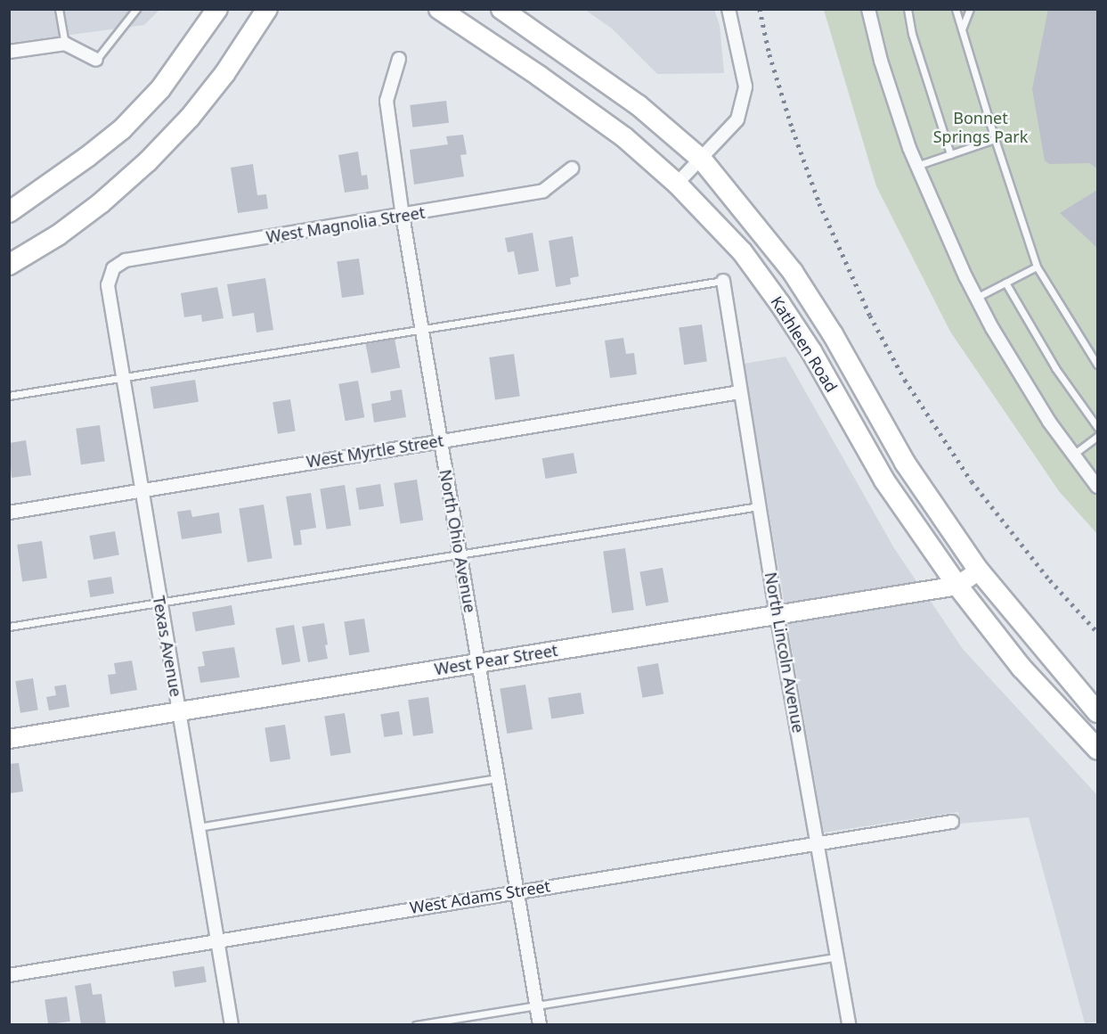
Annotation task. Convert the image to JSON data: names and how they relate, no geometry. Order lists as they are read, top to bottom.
{
  "streets": {
    "main road": ["Kathleen Road"],
    "street": [
      "West Magnolia Street",
      "West Myrtle Street",
      "North Ohio Avenue",
      "Texas Avenue",
      "North Lincoln Avenue",
      "West Pear Street",
      "West Adams Street"
    ]
  },
  "crossings": [
    ["West Magnolia Street", "North Ohio Avenue"],
    ["West Magnolia Street", "Texas Avenue"],
    ["Kathleen Road", "West Pear Street"],
    ["West Myrtle Street", "North Ohio Avenue"],
    ["West Myrtle Street", "Texas Avenue"],
    ["West Myrtle Street", "North Lincoln Avenue"],
    ["North Ohio Avenue", "West Pear Street"],
    ["North Ohio Avenue", "West Adams Street"],
    ["Texas Avenue", "West Pear Street"],
    ["Texas Avenue", "West Adams Street"],
    ["North Lincoln Avenue", "West Pear Street"],
    ["North Lincoln Avenue", "West Adams Street"]
  ],
  "parks": ["Bonnet Springs Park"]
}
